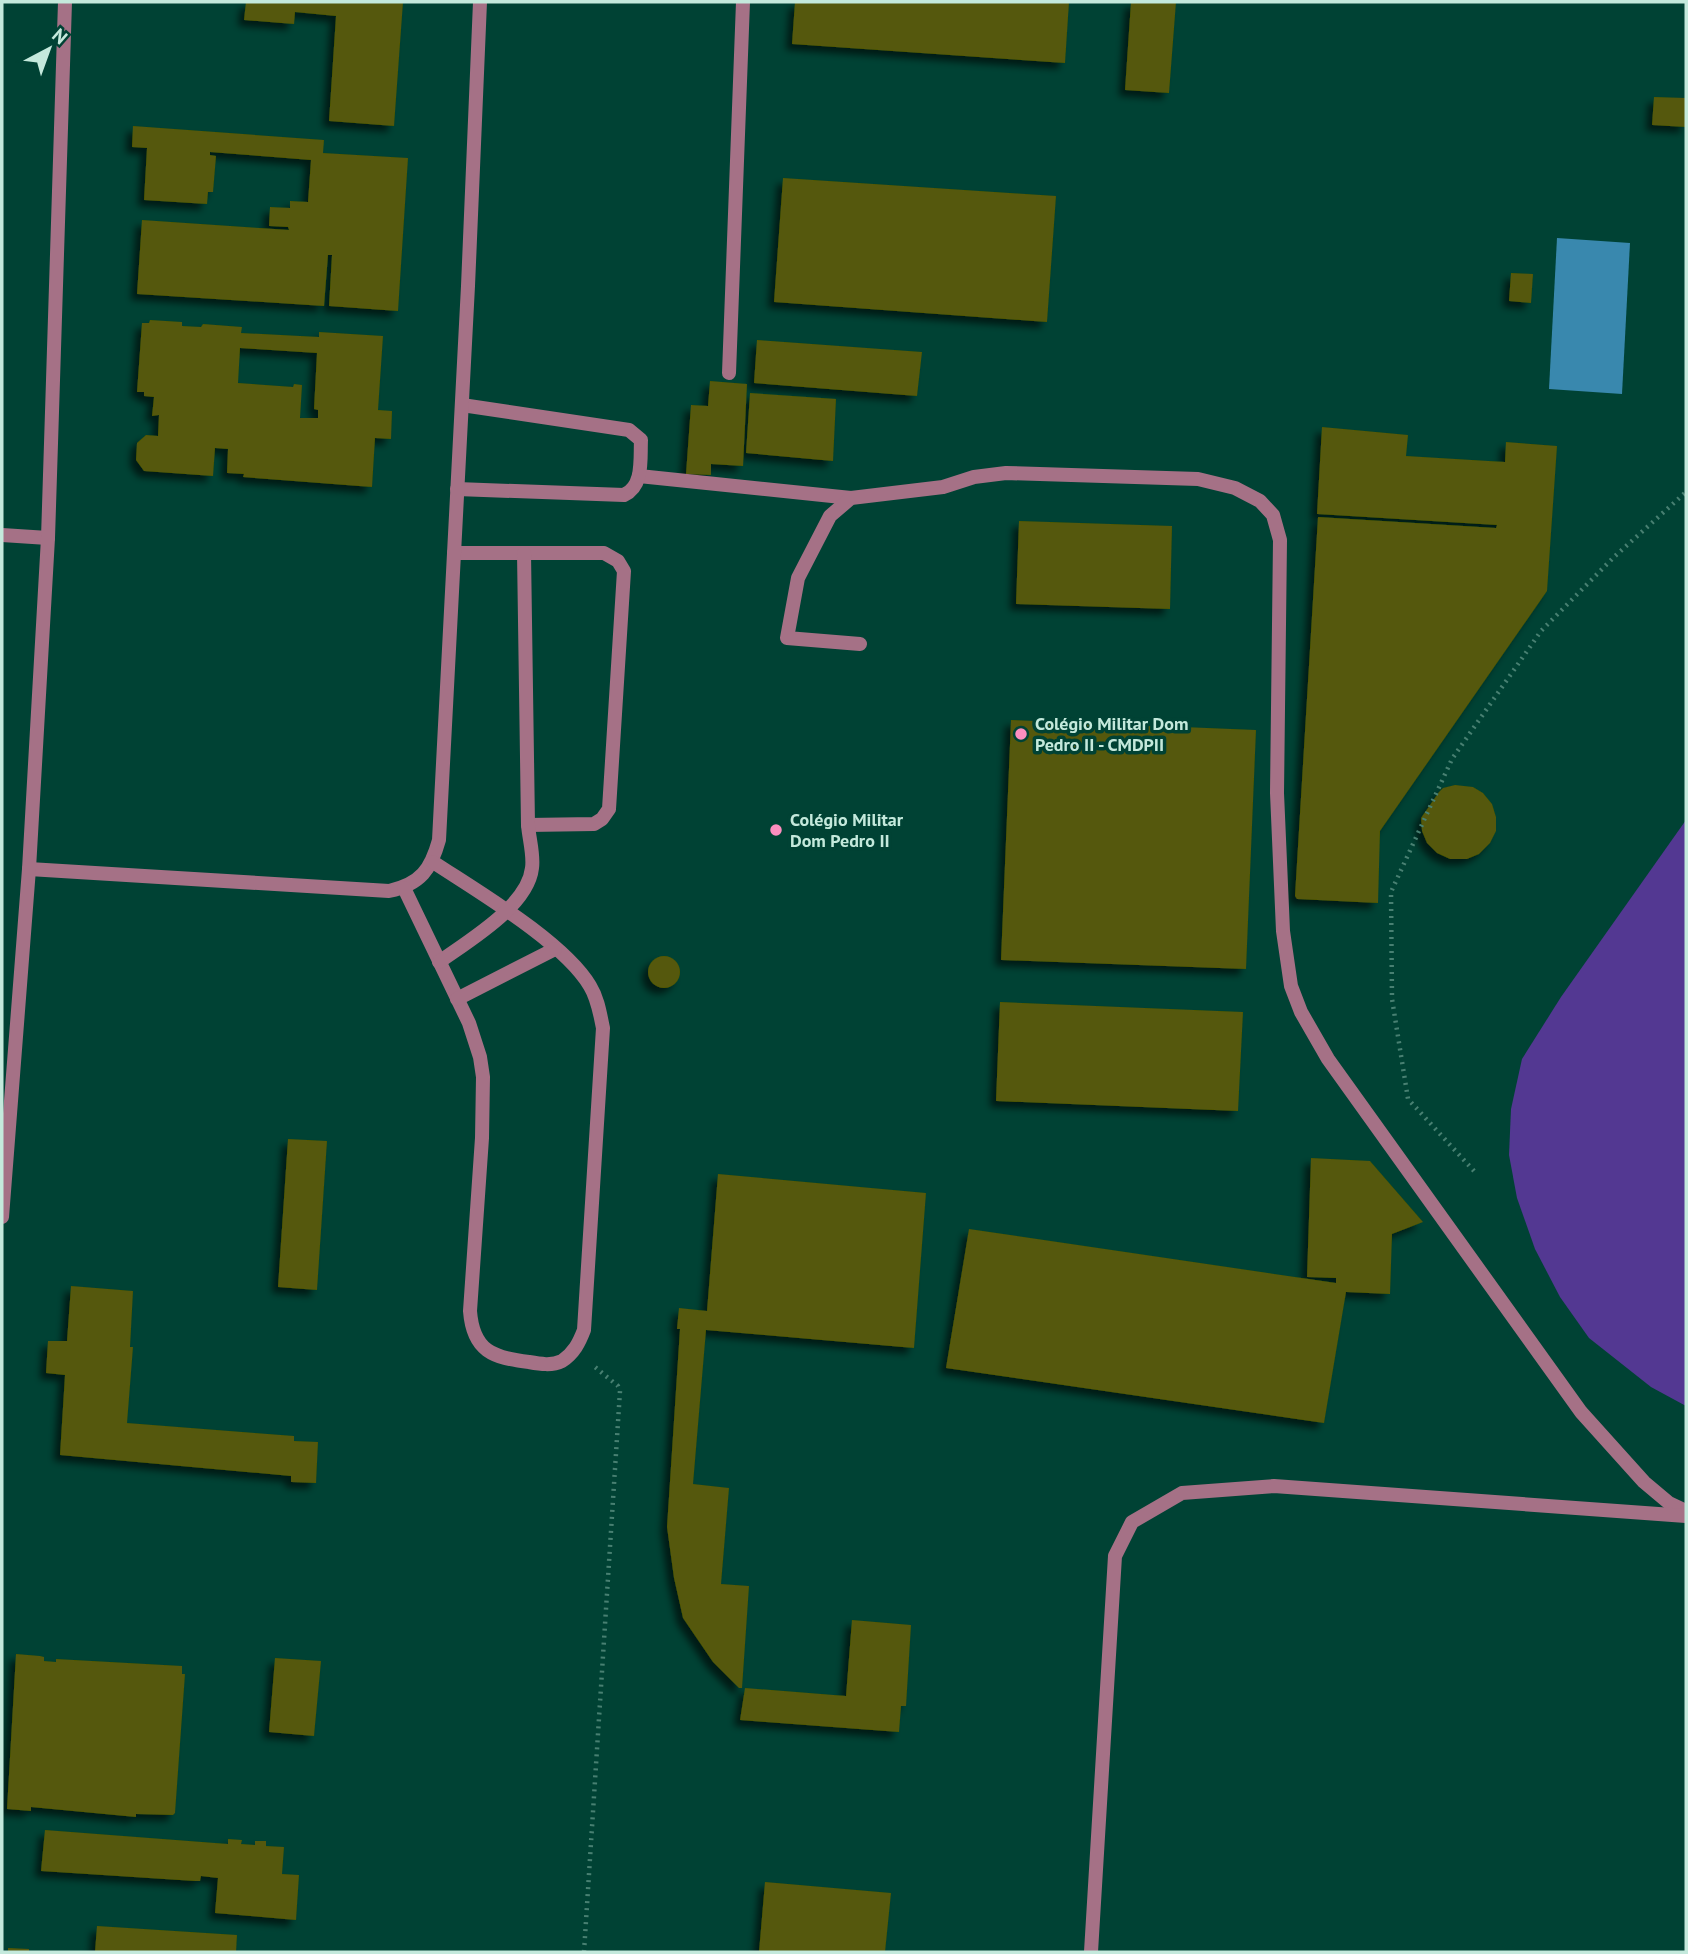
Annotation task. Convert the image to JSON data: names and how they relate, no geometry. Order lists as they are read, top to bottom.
{
  "places": ["Colégio Militar Dom Pedro II - CMDPII", "Colégio Militar Dom Pedro II"],
  "north": "top right"
}
